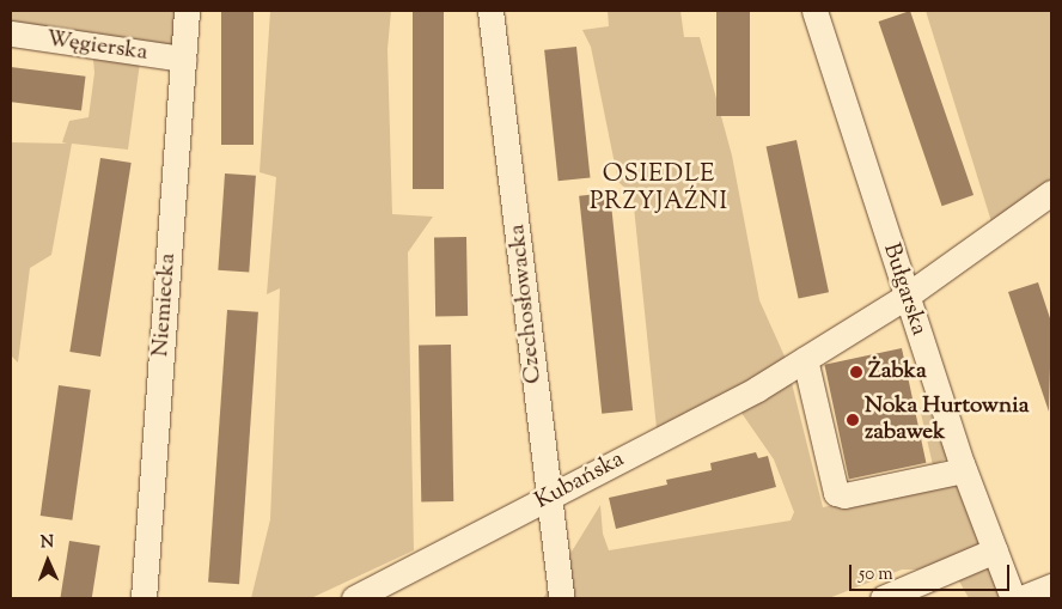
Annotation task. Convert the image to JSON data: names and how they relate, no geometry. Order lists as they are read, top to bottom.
{
  "streets": {
    "street": [
      "Węgierska",
      "Bułgarska",
      "Czechosłowacka",
      "Niemiecka",
      "Kubańska"
    ]
  },
  "crossings": [
    ["Węgierska", "Niemiecka"],
    ["Bułgarska", "Kubańska"],
    ["Czechosłowacka", "Kubańska"]
  ],
  "districts": ["OSIEDLE PRZYJAŹNI"],
  "places": ["Żabka", "Noka Hurtownia zabawek"],
  "scale_bar": "50 m",
  "north": "top"
}
